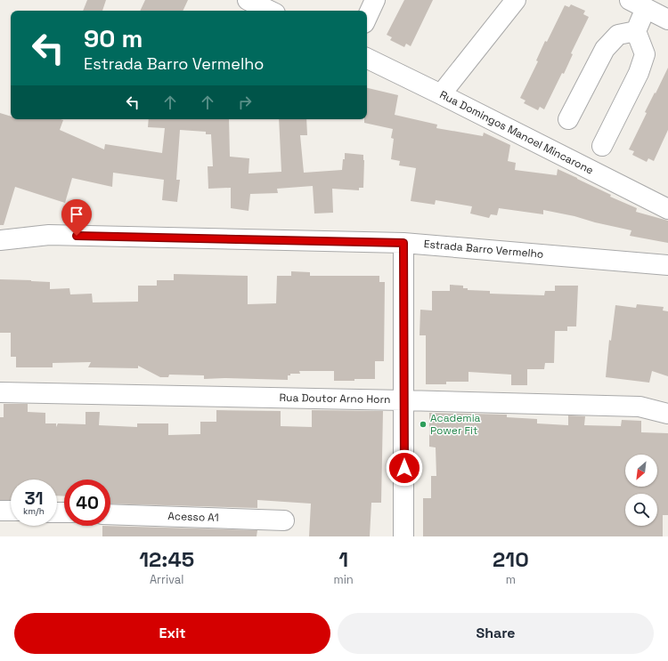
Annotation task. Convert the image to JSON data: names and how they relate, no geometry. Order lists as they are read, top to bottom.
{
  "streets": {
    "street": [
      "Rua Domingos Manoel Mincarone",
      "Estrada Barro Vermelho",
      "Rua Doutor Arno Horn",
      "Acesso A1"
    ]
  },
  "places": ["Academia Power Fit"],
  "north": "bottom left",
  "page": {
    "turn": ["90 m", "Estrada Barro Vermelho"],
    "speed": "31 km/h",
    "limit": "40",
    "eta": [
      "12:45",
      "Arrival",
      "1",
      "min",
      "210",
      "m"
    ],
    "buttons": ["Exit", "Share"]
  }
}
